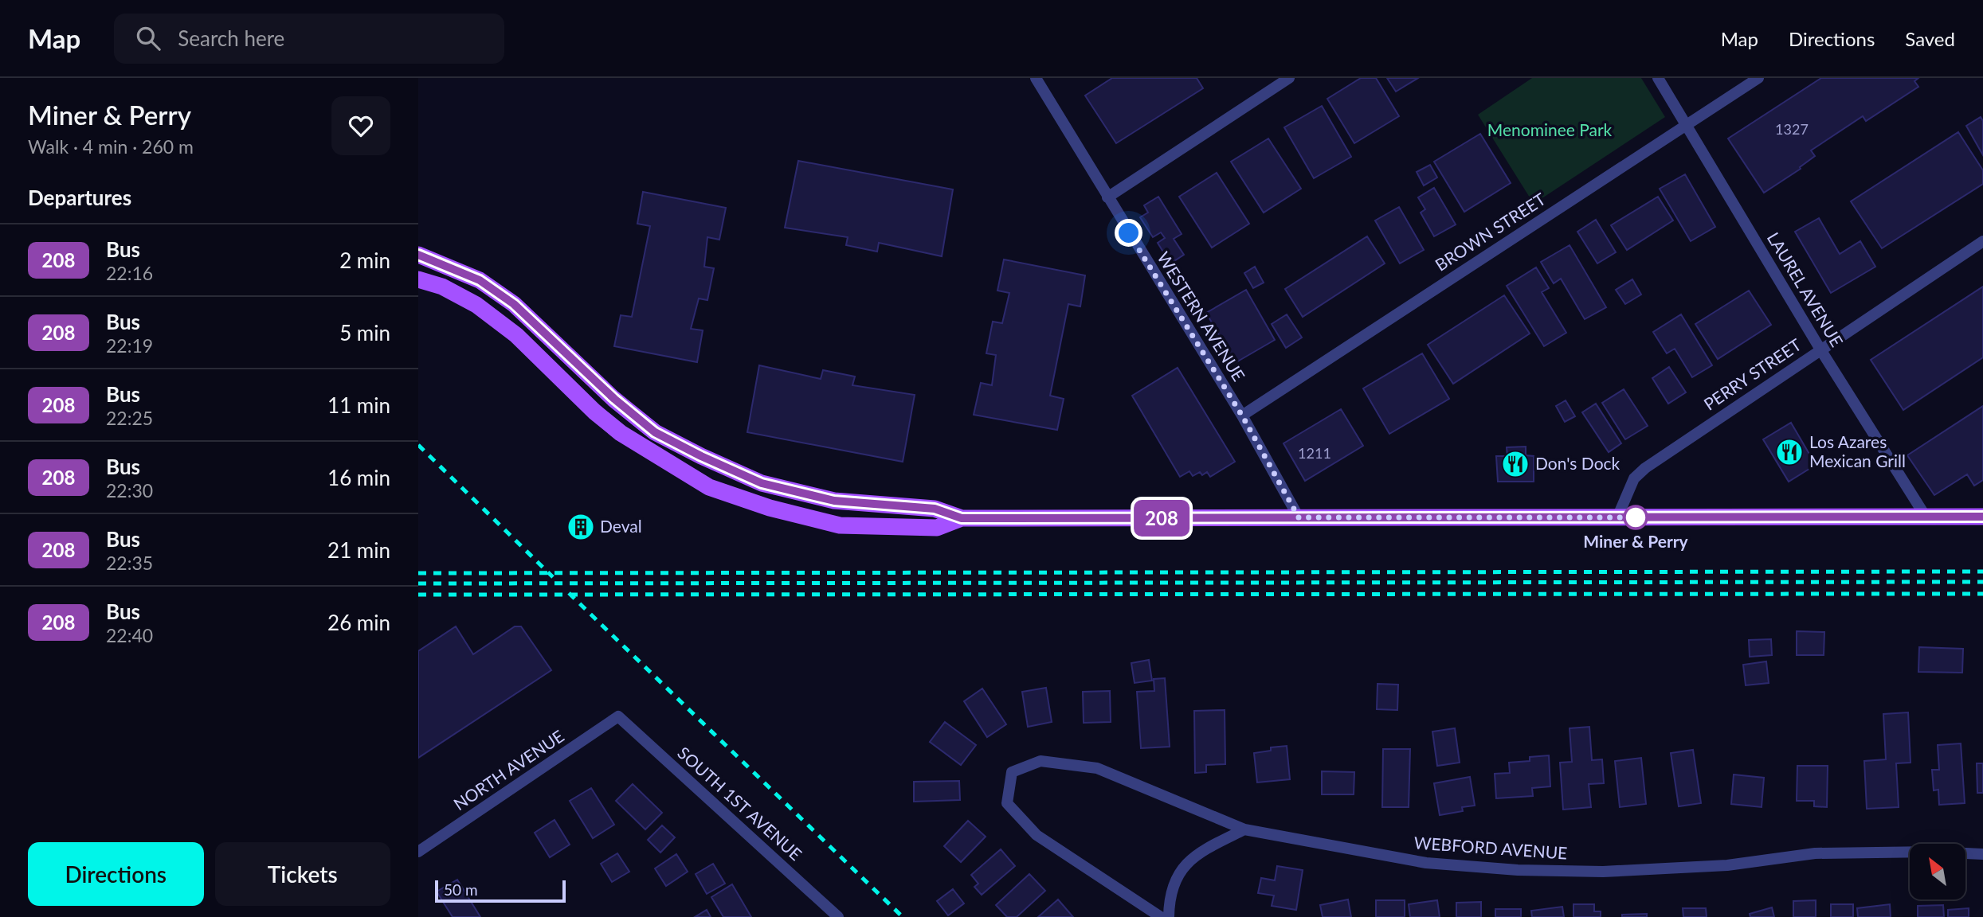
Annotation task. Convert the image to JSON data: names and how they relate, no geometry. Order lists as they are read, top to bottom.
{
  "streets": {
    "street": [
      "BROWN STREET",
      "LAUREL AVENUE",
      "WESTERN AVENUE",
      "PERRY STREET",
      "NORTH AVENUE",
      "SOUTH 1ST AVENUE",
      "WEBFORD AVENUE"
    ]
  },
  "crossings": [
    ["BROWN STREET", "LAUREL AVENUE"],
    ["BROWN STREET", "WESTERN AVENUE"],
    ["LAUREL AVENUE", "PERRY STREET"],
    ["NORTH AVENUE", "SOUTH 1ST AVENUE"]
  ],
  "parks": ["Menominee Park"],
  "places": {
    "restaurant": ["Los Azares Mexican Grill", "Don's Dock"],
    "other": ["Miner & Perry"],
    "building": ["Deval"]
  },
  "lines": ["bus line 208"],
  "house_numbers": ["1327", "1211"],
  "scale_bar": "50 m",
  "north": "top left",
  "page": {
    "header": "Map",
    "search": "Search here",
    "nav": ["Map", "Directions", "Saved"],
    "heading": [
      ["Miner & Perry", "Walk · 4 min · 260 m"],
      "Departures"
    ],
    "on_map": "208",
    "list": [
      {
        "mark": "208",
        "name": "Bus",
        "note": "22:16",
        "value": "2 min"
      },
      {
        "mark": "208",
        "name": "Bus",
        "note": "22:19",
        "value": "5 min"
      },
      {
        "mark": "208",
        "name": "Bus",
        "note": "22:25",
        "value": "11 min"
      },
      {
        "mark": "208",
        "name": "Bus",
        "note": "22:30",
        "value": "16 min"
      },
      {
        "mark": "208",
        "name": "Bus",
        "note": "22:35",
        "value": "21 min"
      },
      {
        "mark": "208",
        "name": "Bus",
        "note": "22:40",
        "value": "26 min"
      }
    ],
    "buttons": ["Directions", "Tickets"],
    "scale": "50 m"
  }
}
